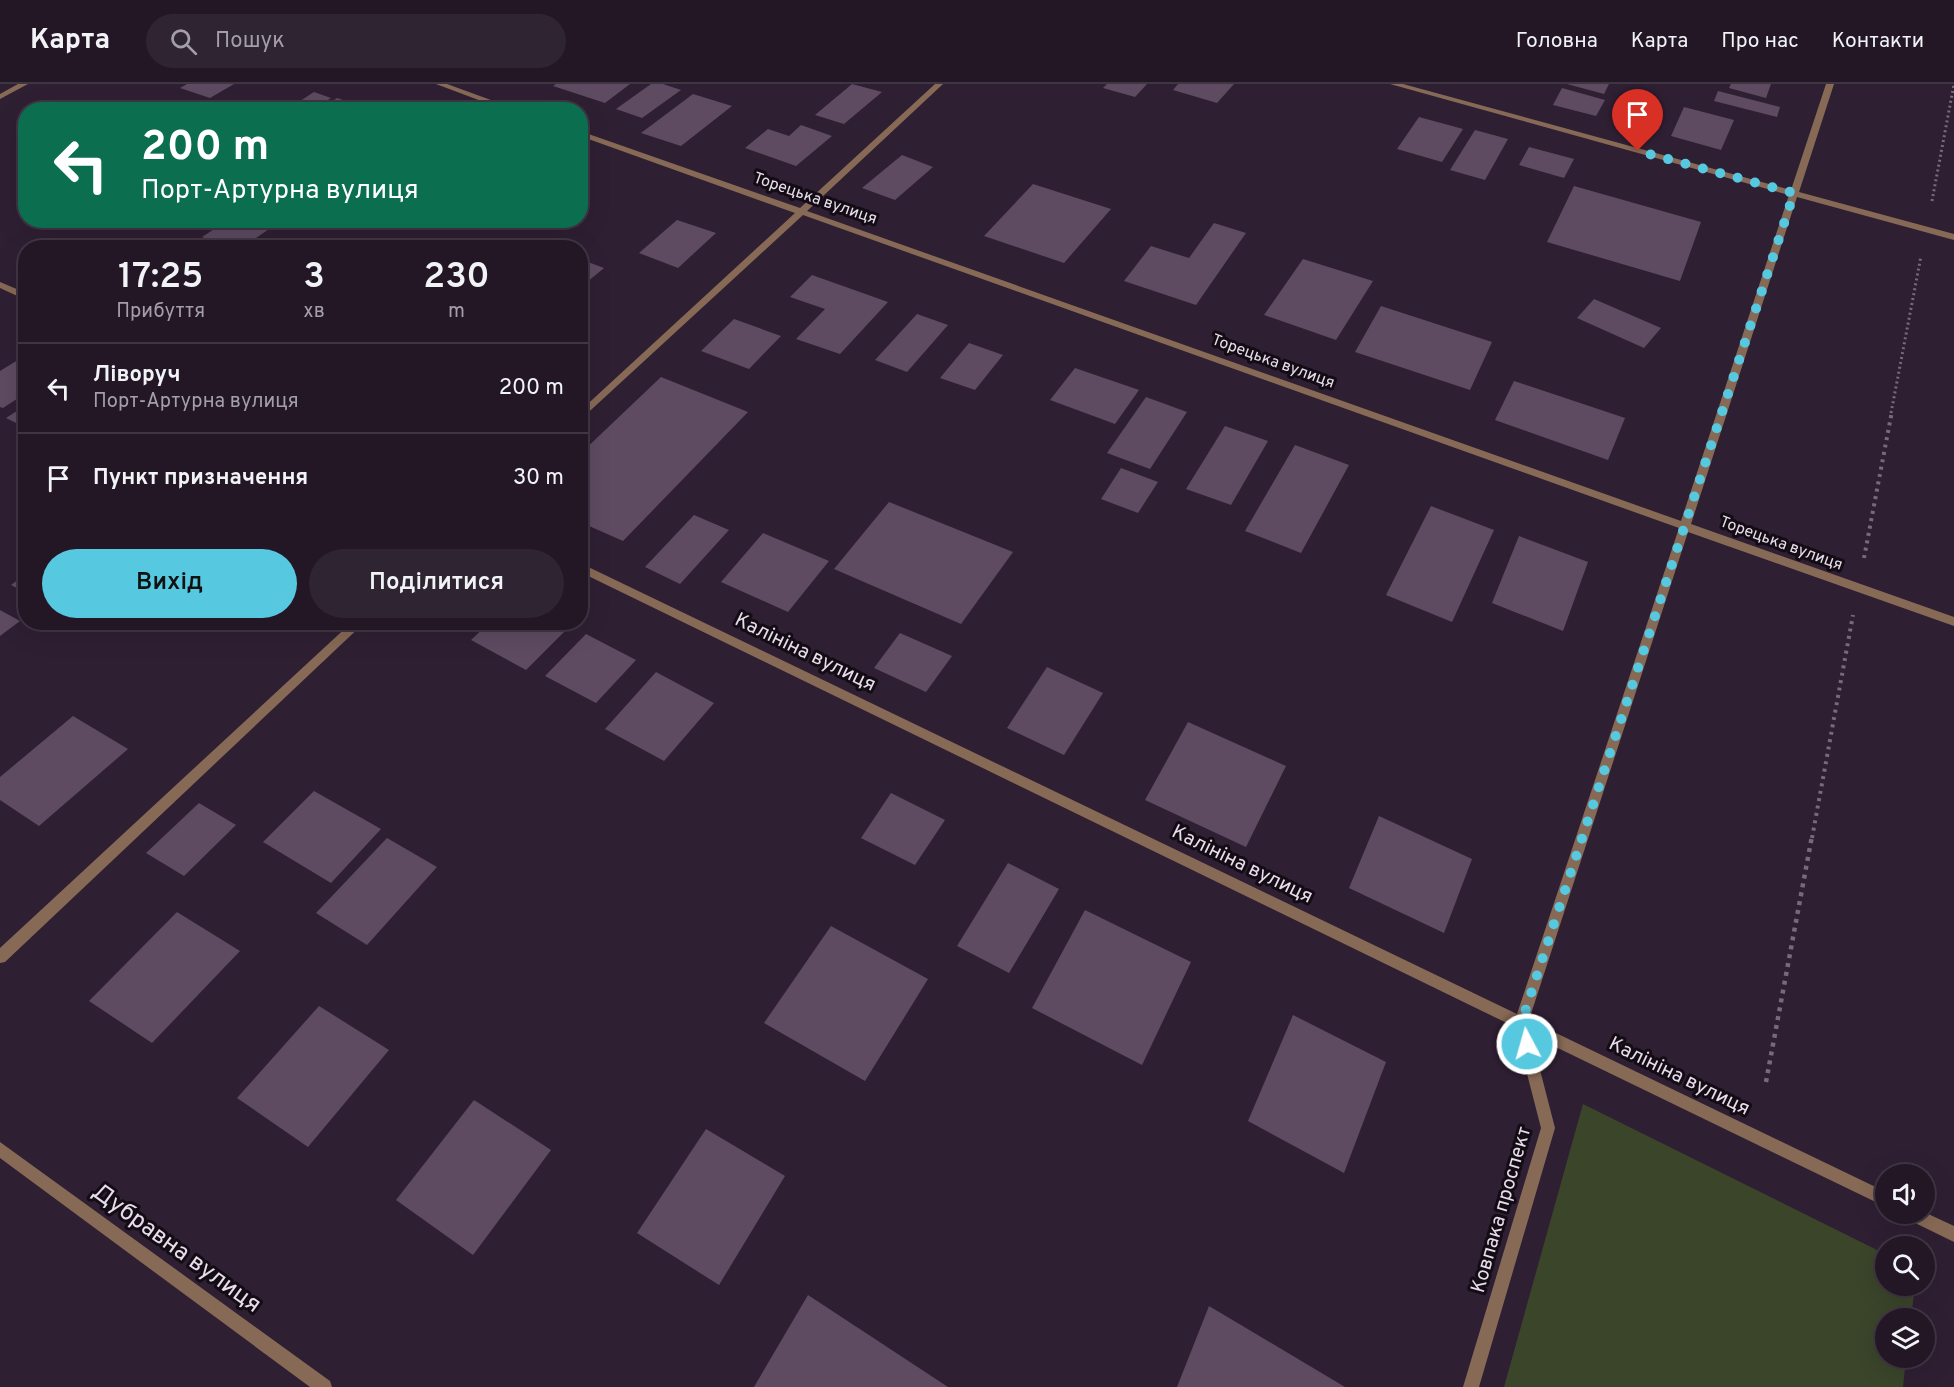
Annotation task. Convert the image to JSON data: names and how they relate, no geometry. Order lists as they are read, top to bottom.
{
  "streets": {
    "street": [
      "Торецька вулиця",
      "Калініна вулиця",
      "Ковпака проспект",
      "Дубравна вулиця"
    ]
  },
  "crossings": [
    ["Калініна вулиця", "Ковпака проспект"]
  ],
  "page": {
    "header": "Карта",
    "search": "Пошук",
    "nav": [
      "Головна",
      "Карта",
      "Про нас",
      "Контакти"
    ],
    "turn": ["200 m", "Порт-Артурна вулиця"],
    "eta": [
      "17:25",
      "Прибуття",
      "3",
      "хв",
      "230",
      "m"
    ],
    "list": [
      {
        "name": "Ліворуч",
        "note": "Порт-Артурна вулиця",
        "value": "200 m"
      },
      {
        "name": "Пункт призначення",
        "value": "30 m"
      }
    ],
    "buttons": ["Вихід", "Поділитися"]
  }
}
